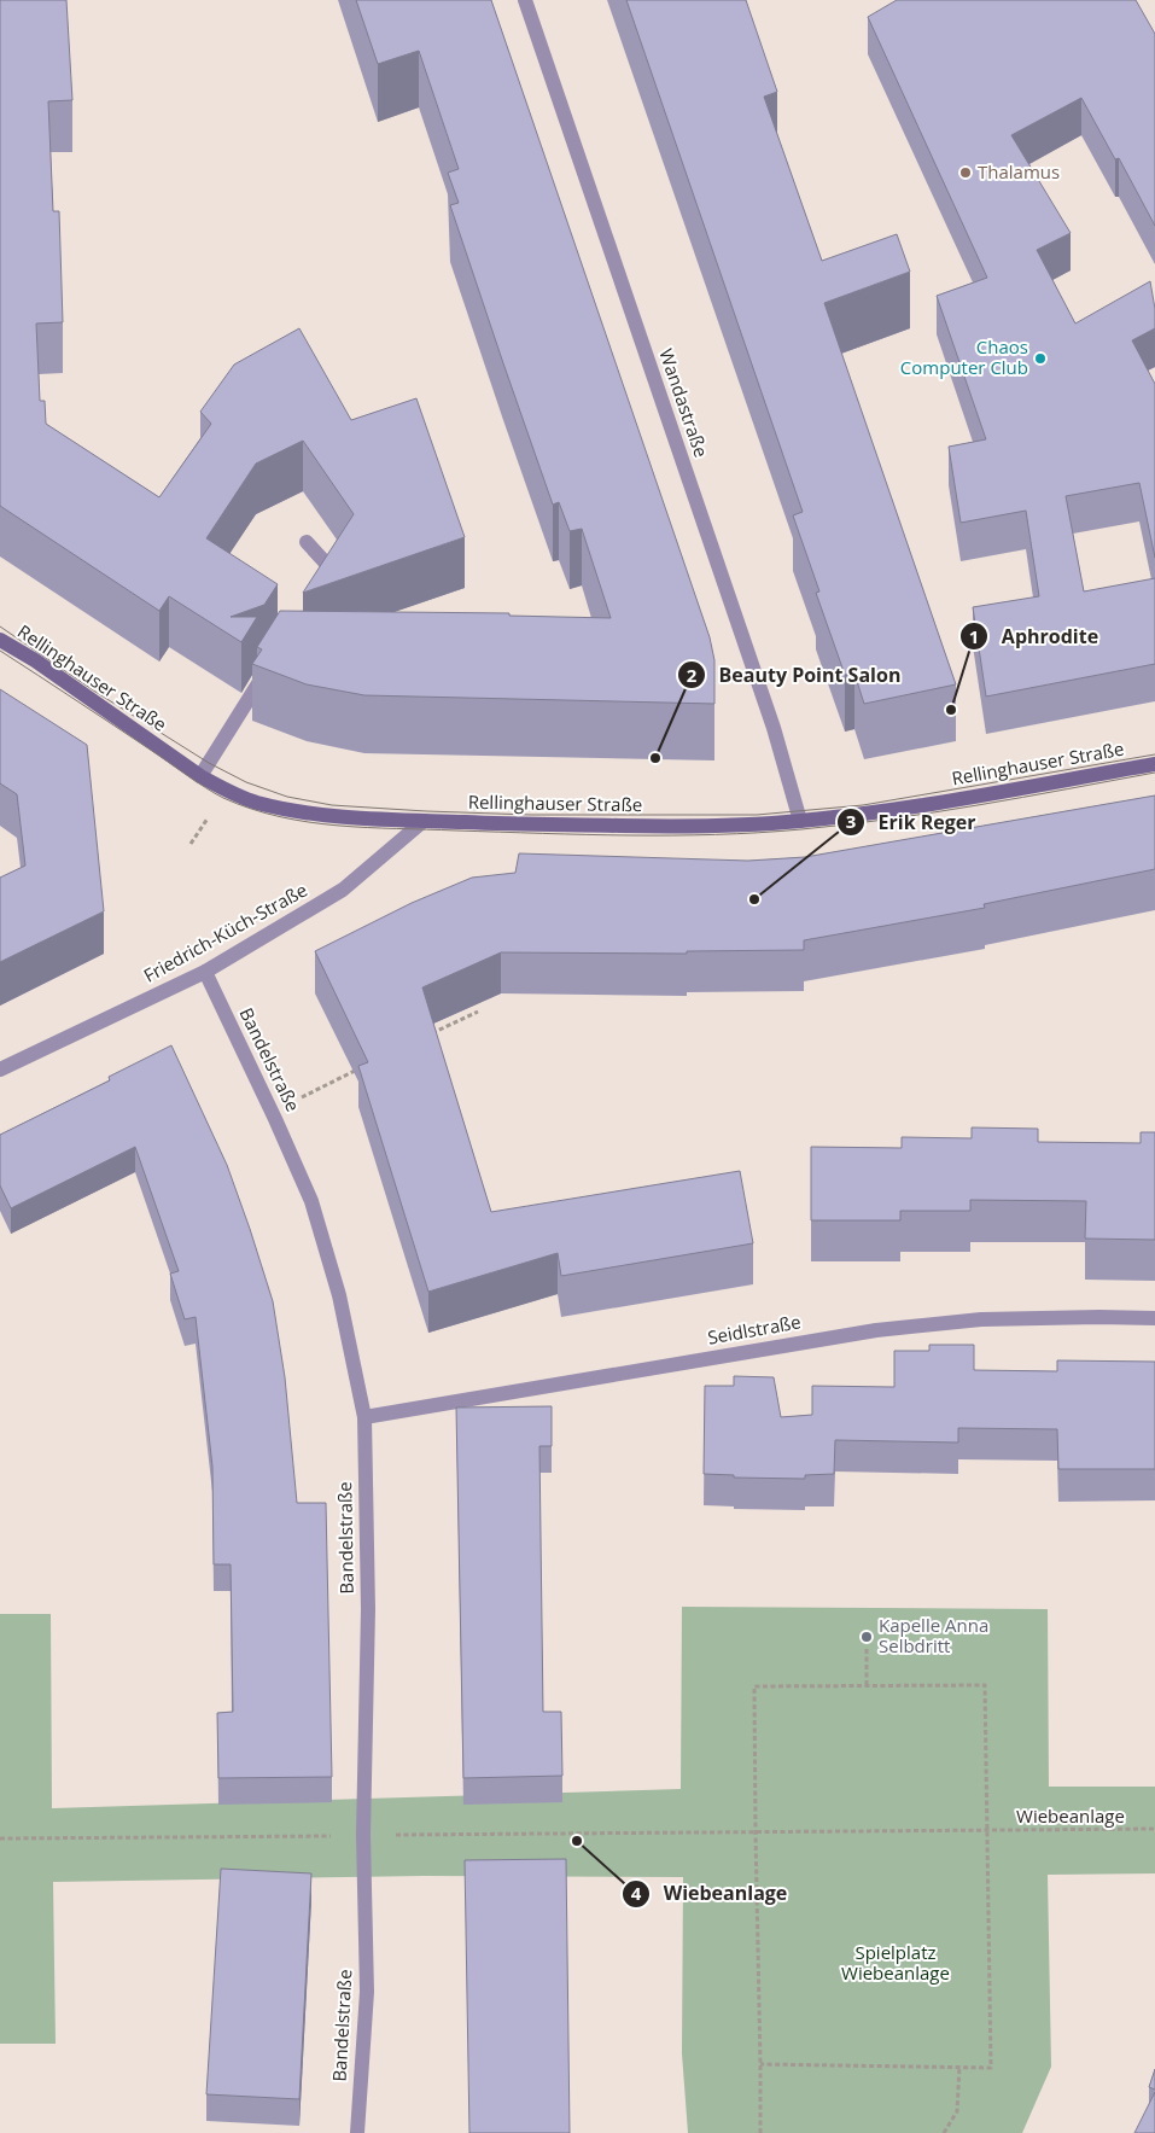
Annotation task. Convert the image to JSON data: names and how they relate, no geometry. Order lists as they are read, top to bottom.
{
  "streets": {
    "main road": ["Rellinghauser Straße"],
    "street": [
      "Wandastraße",
      "Friedrich-Küch-Straße",
      "Bandelstraße",
      "Seidlstraße"
    ],
    "path": ["Wiebeanlage"]
  },
  "crossings": [
    ["Wandastraße", "Rellinghauser Straße"],
    ["Rellinghauser Straße", "Friedrich-Küch-Straße"],
    ["Friedrich-Küch-Straße", "Bandelstraße"],
    ["Bandelstraße", "Seidlstraße"]
  ],
  "parks": ["Spielplatz Wiebeanlage"],
  "places": [
    "Thalamus",
    "Chaos Computer Club",
    "Aphrodite",
    "Beauty Point Salon",
    "Erik Reger",
    "Kapelle Anna Selbdritt",
    "Wiebeanlage"
  ]
}
